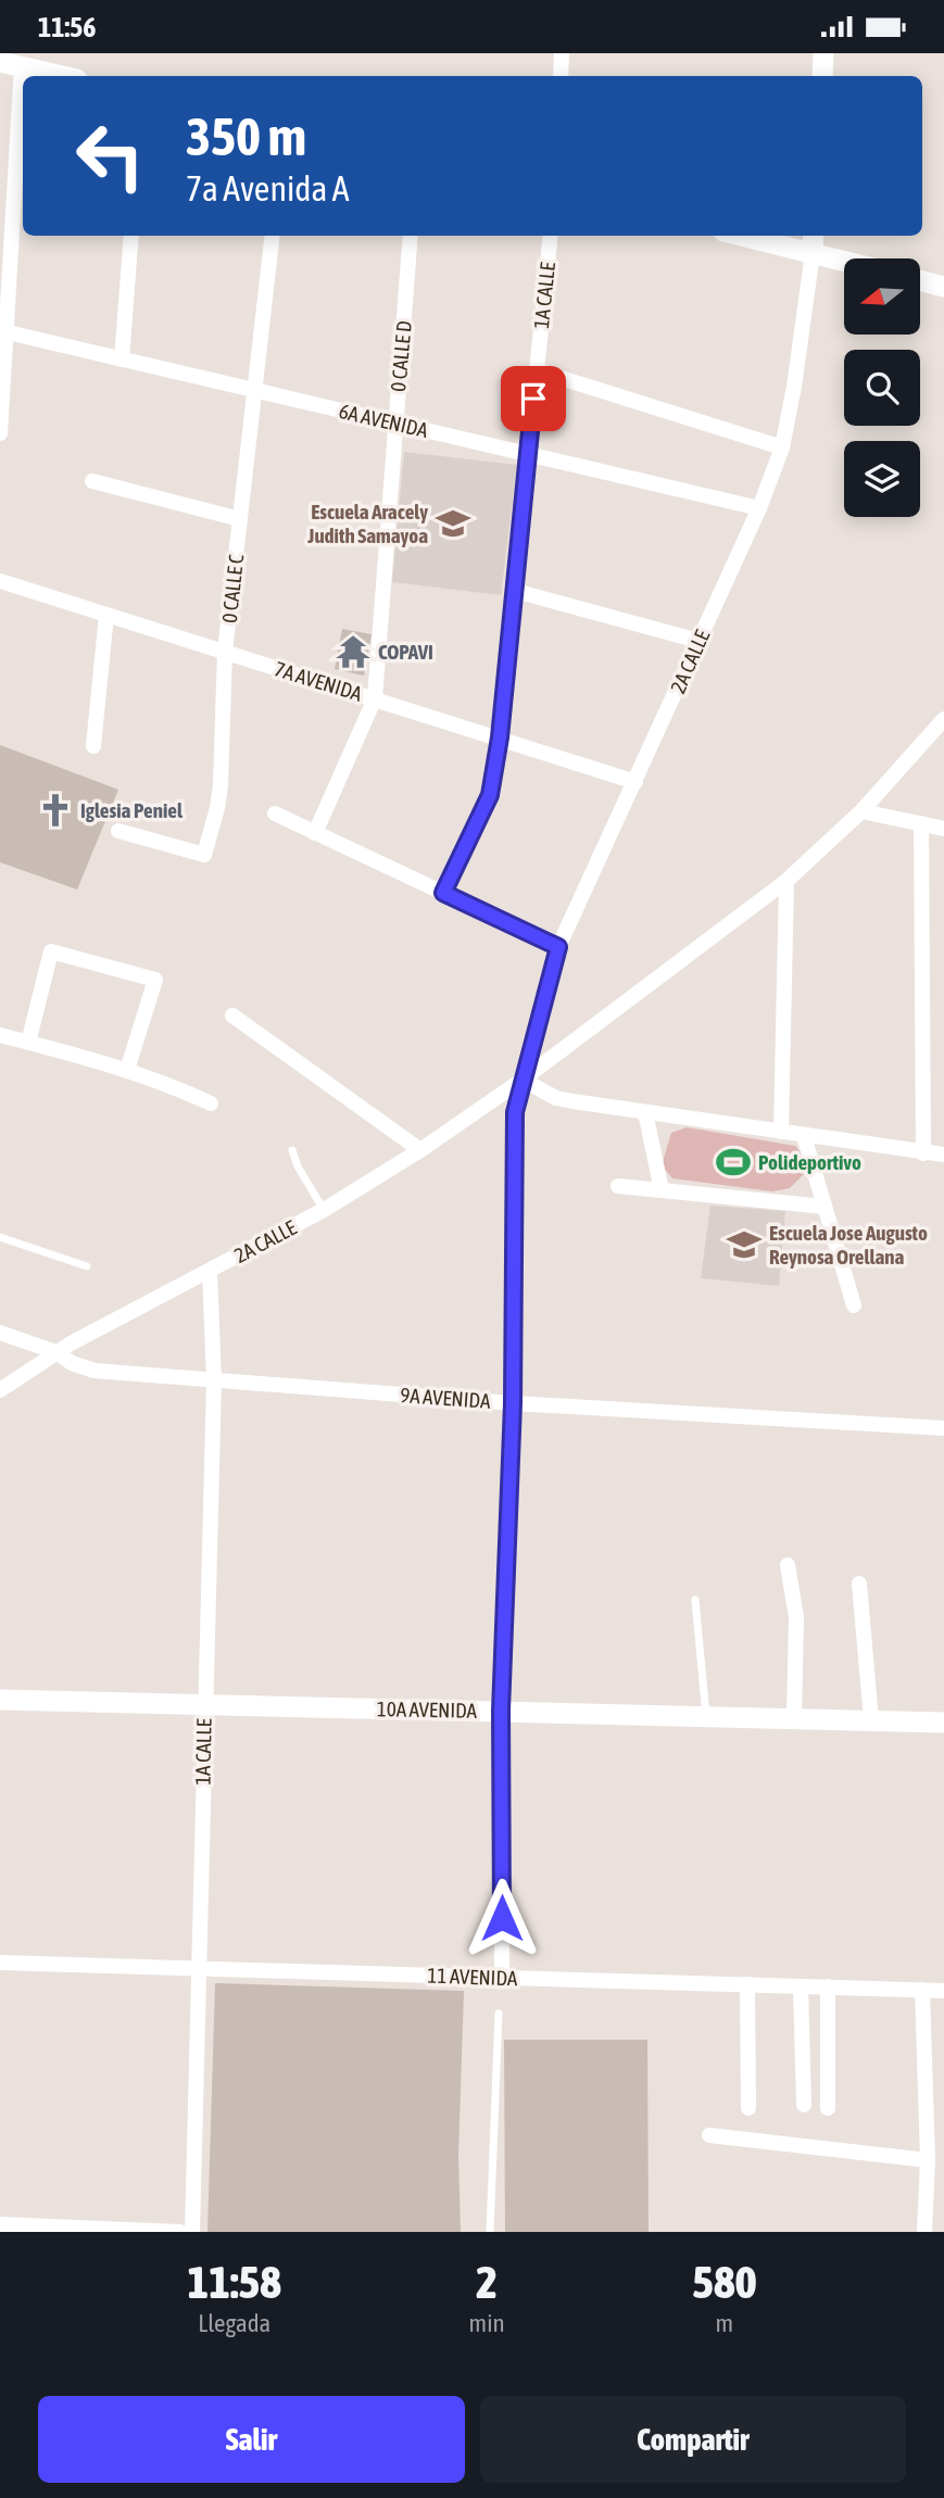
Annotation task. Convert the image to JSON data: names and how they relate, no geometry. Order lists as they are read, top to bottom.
{
  "streets": {
    "main road": ["10A AVENIDA"],
    "street": [
      "1A CALLE",
      "0 CALLE D",
      "6A AVENIDA",
      "0 CALLE C",
      "2A CALLE",
      "7A AVENIDA",
      "9A AVENIDA",
      "11 AVENIDA"
    ]
  },
  "crossings": [
    ["1A CALLE", "6A AVENIDA"],
    ["1A CALLE", "2A CALLE"],
    ["1A CALLE", "7A AVENIDA"],
    ["1A CALLE", "9A AVENIDA"],
    ["1A CALLE", "10A AVENIDA"],
    ["1A CALLE", "11 AVENIDA"],
    ["0 CALLE D", "6A AVENIDA"],
    ["0 CALLE D", "7A AVENIDA"],
    ["6A AVENIDA", "0 CALLE C"],
    ["6A AVENIDA", "2A CALLE"],
    ["0 CALLE C", "7A AVENIDA"],
    ["2A CALLE", "7A AVENIDA"],
    ["2A CALLE", "9A AVENIDA"],
    ["2A CALLE", "10A AVENIDA"],
    ["2A CALLE", "11 AVENIDA"]
  ],
  "places": {
    "school or university": ["Escuela Aracely Judith Samayoa", "Escuela Jose Augusto Reynosa Orellana"],
    "temple": ["COPAVI"],
    "church": ["Iglesia Peniel"],
    "sports": ["Polideportivo"]
  },
  "north": "left",
  "page": {
    "status": "11:56",
    "turn": ["350 m", "7a Avenida A"],
    "eta": [
      "11:58",
      "Llegada",
      "2",
      "min",
      "580",
      "m"
    ],
    "buttons": ["Salir", "Compartir"]
  }
}
